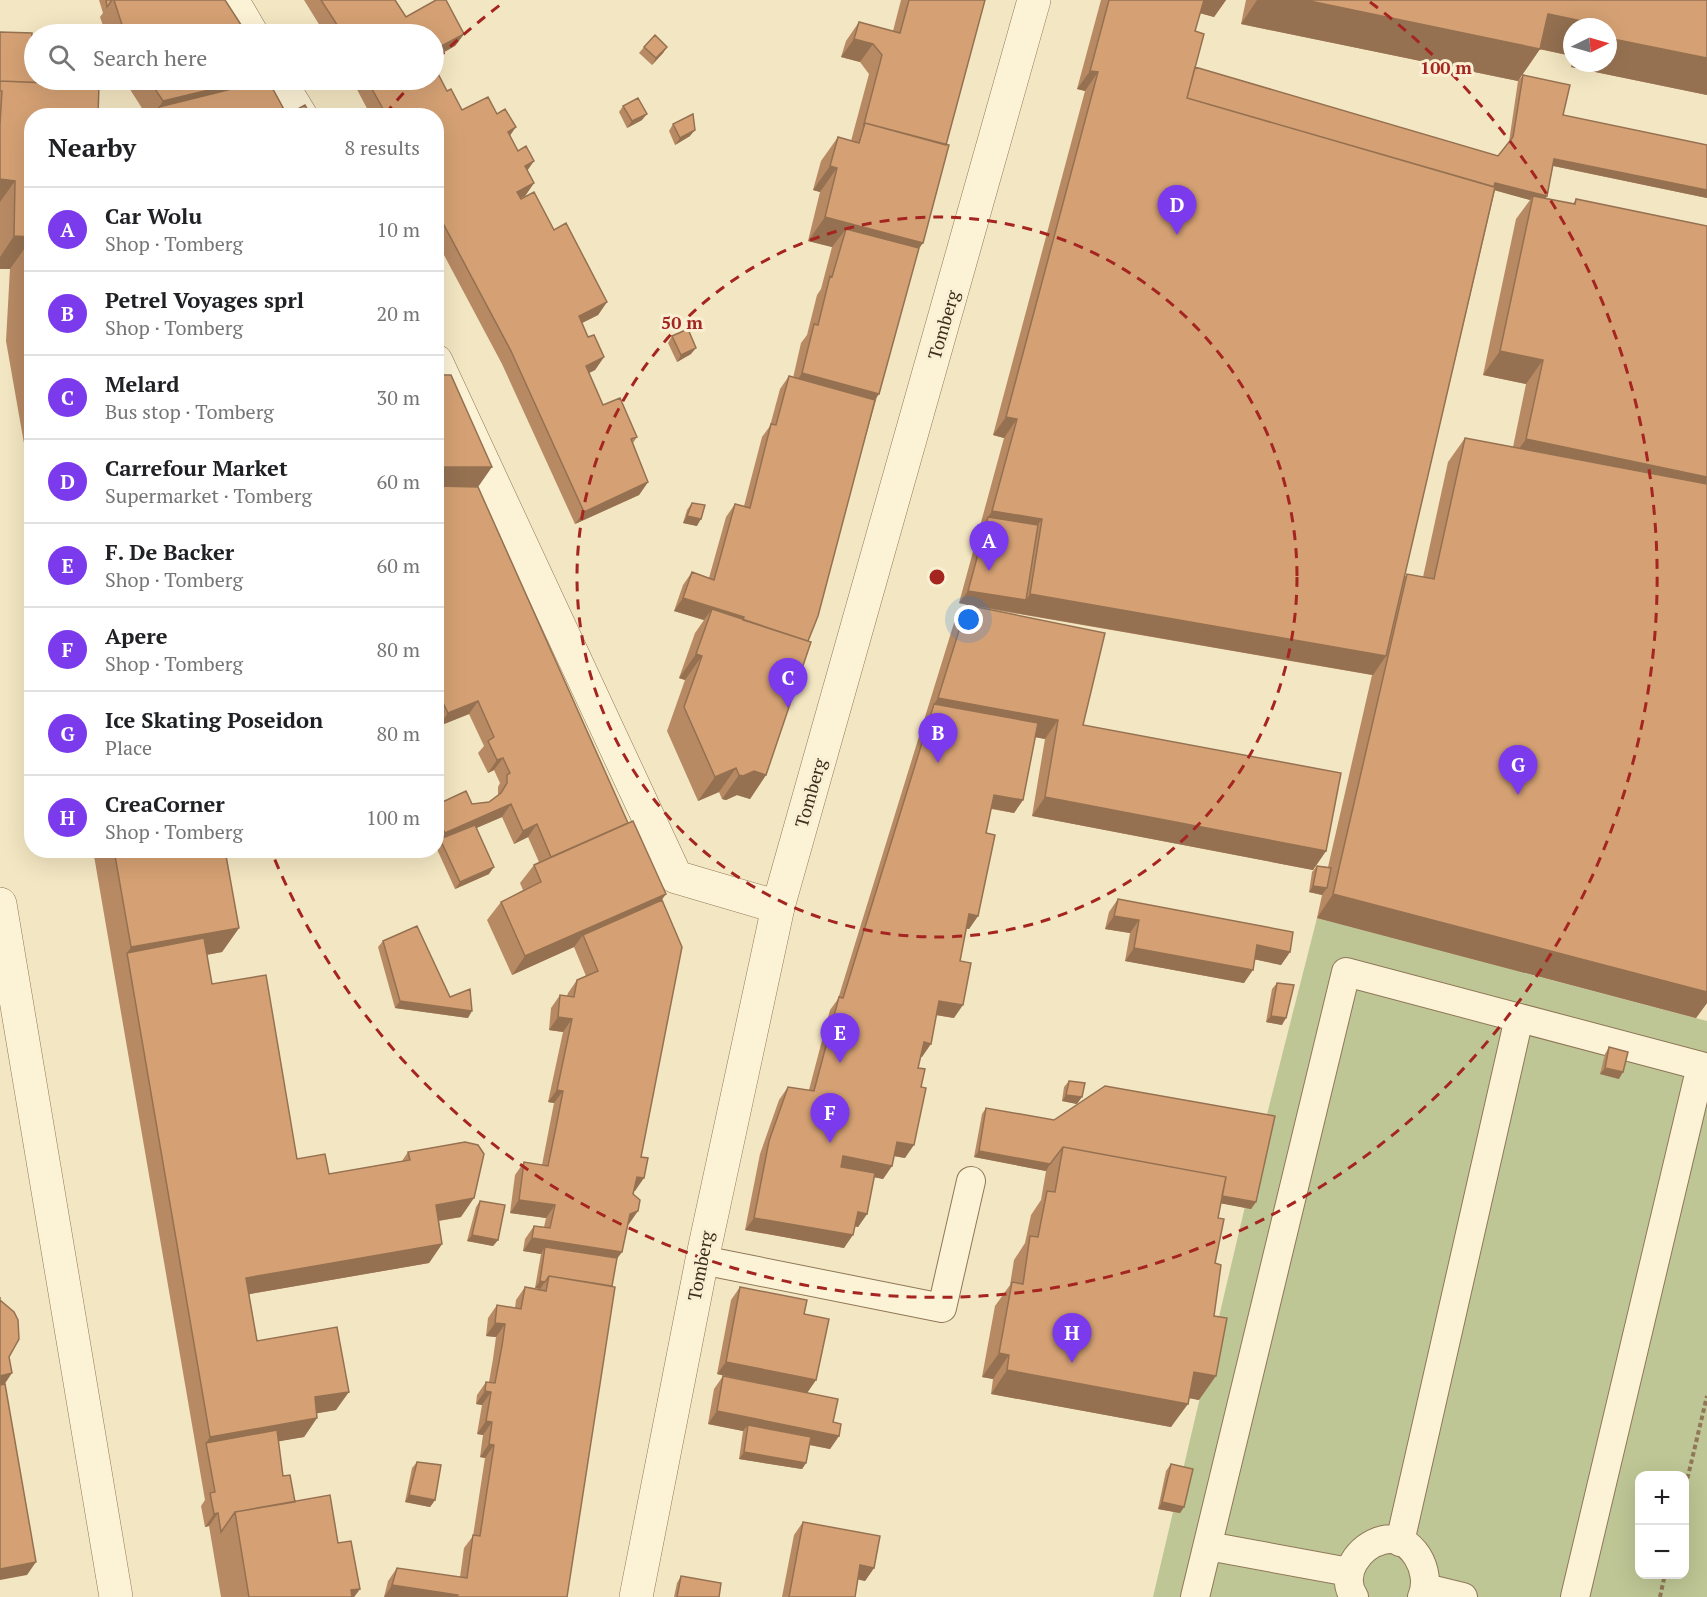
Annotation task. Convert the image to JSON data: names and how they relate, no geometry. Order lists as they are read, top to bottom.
{
  "streets": {
    "street": ["Tomberg"]
  },
  "north": "right",
  "page": {
    "search": "Search here",
    "heading": ["Nearby", "8 results"],
    "pins": [
      "D",
      "A",
      "C",
      "B",
      "G",
      "E",
      "F",
      "H"
    ],
    "list": [
      {
        "mark": "A",
        "name": "Car Wolu",
        "note": "Shop · Tomberg",
        "value": "10 m"
      },
      {
        "mark": "B",
        "name": "Petrel Voyages sprl",
        "note": "Shop · Tomberg",
        "value": "20 m"
      },
      {
        "mark": "C",
        "name": "Melard",
        "note": "Bus stop · Tomberg",
        "value": "30 m"
      },
      {
        "mark": "D",
        "name": "Carrefour Market",
        "note": "Supermarket · Tomberg",
        "value": "60 m"
      },
      {
        "mark": "E",
        "name": "F. De Backer",
        "note": "Shop · Tomberg",
        "value": "60 m"
      },
      {
        "mark": "F",
        "name": "Apere",
        "note": "Shop · Tomberg",
        "value": "80 m"
      },
      {
        "mark": "G",
        "name": "Ice Skating Poseidon",
        "note": "Place",
        "value": "80 m"
      },
      {
        "mark": "H",
        "name": "CreaCorner",
        "note": "Shop · Tomberg",
        "value": "100 m"
      }
    ],
    "map_buttons": ["+", "−"]
  },
  "rings": ["100 m", "50 m"]
}
